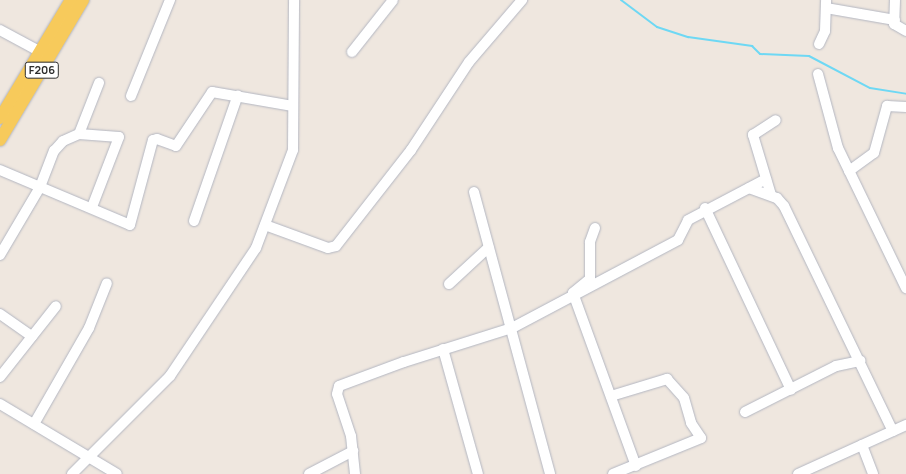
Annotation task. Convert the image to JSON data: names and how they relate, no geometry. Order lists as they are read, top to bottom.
{
  "streets": {
    "main road": ["F206"]
  }
}
